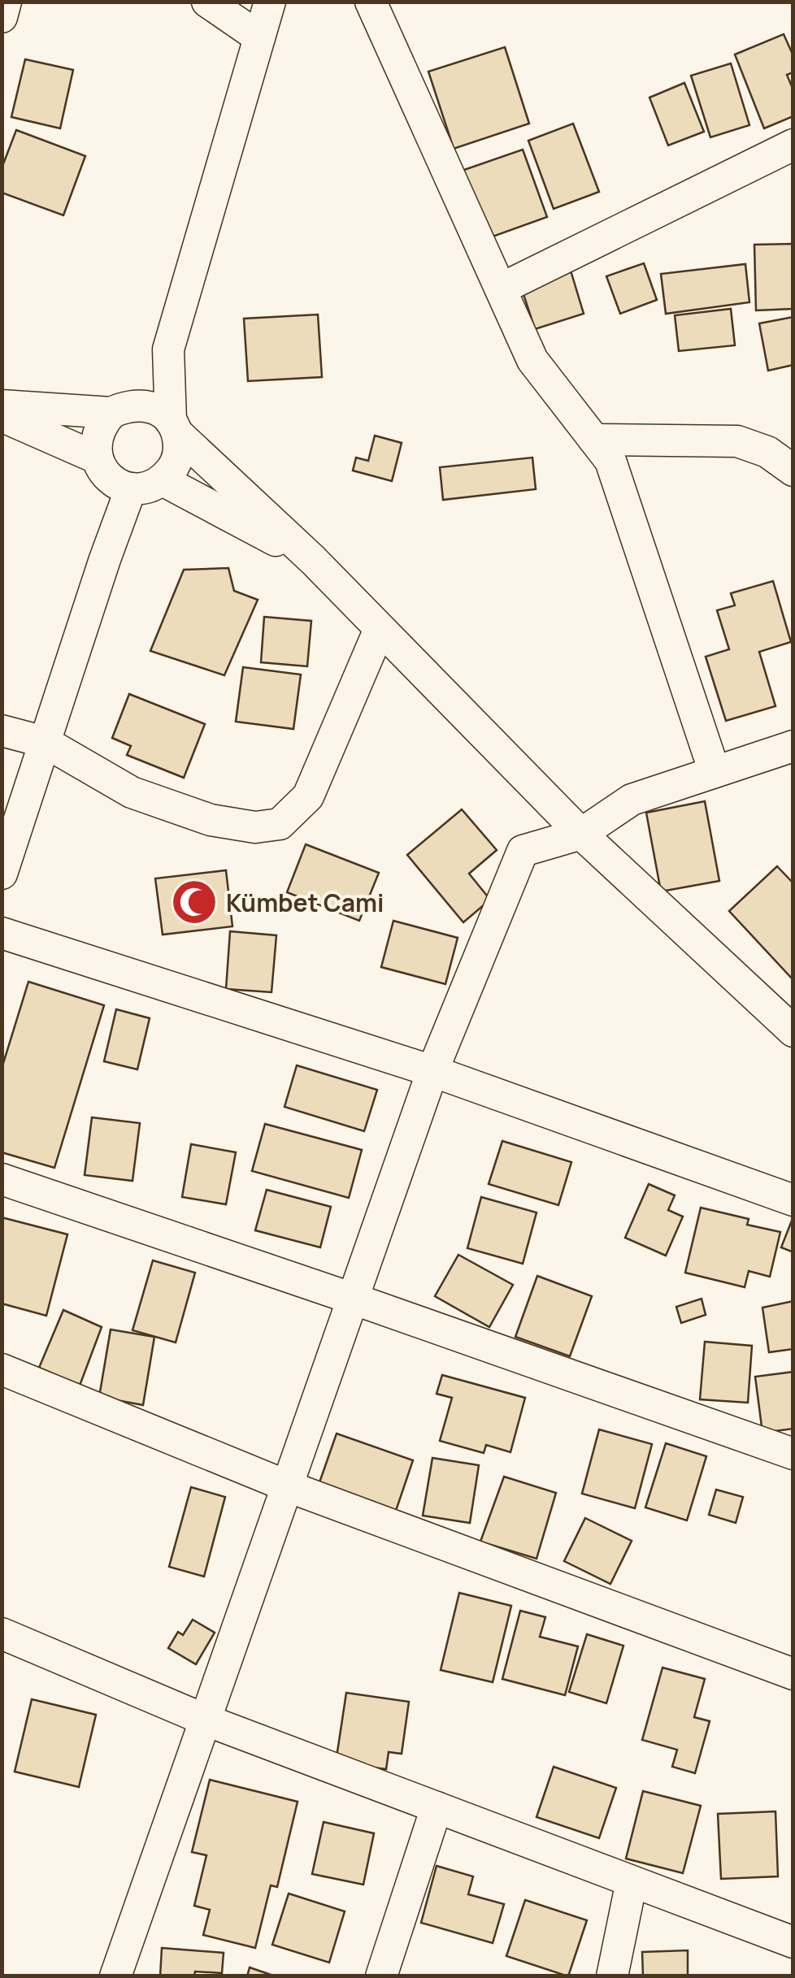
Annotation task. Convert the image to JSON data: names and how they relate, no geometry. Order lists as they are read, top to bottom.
{
  "places": {
    "mosque": ["Kümbet Cami"]
  }
}
